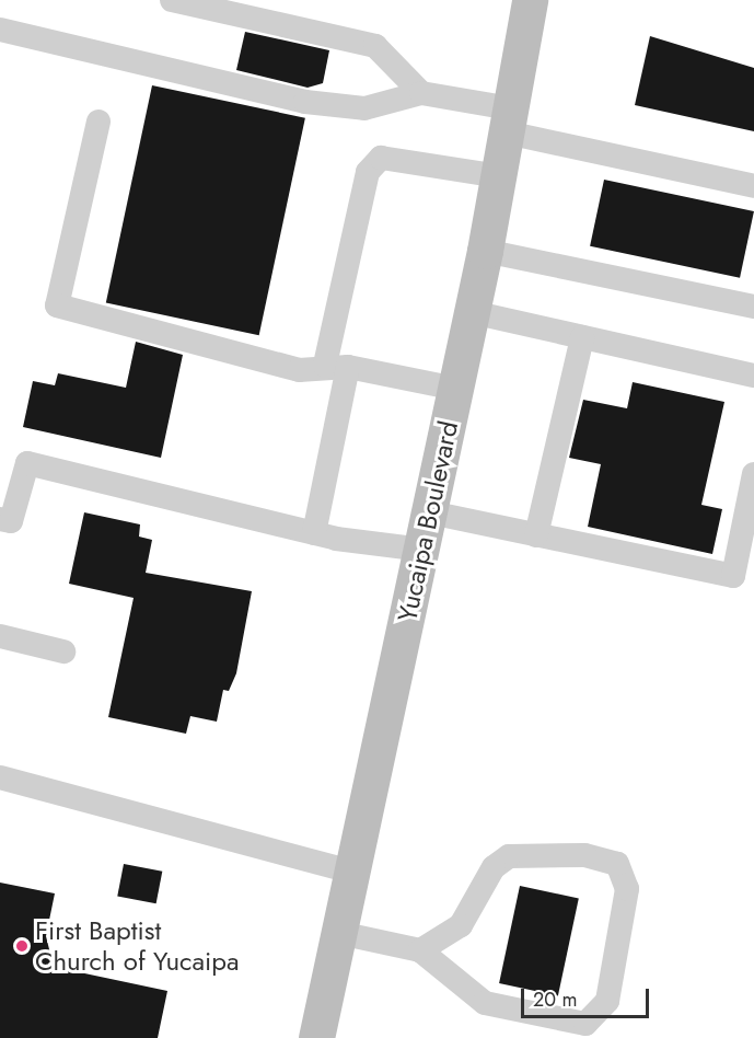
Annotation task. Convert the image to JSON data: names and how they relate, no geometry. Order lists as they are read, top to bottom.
{
  "streets": {
    "main road": ["Yucaipa Boulevard"]
  },
  "places": ["First Baptist Church of Yucaipa"],
  "scale_bar": "20 m"
}
